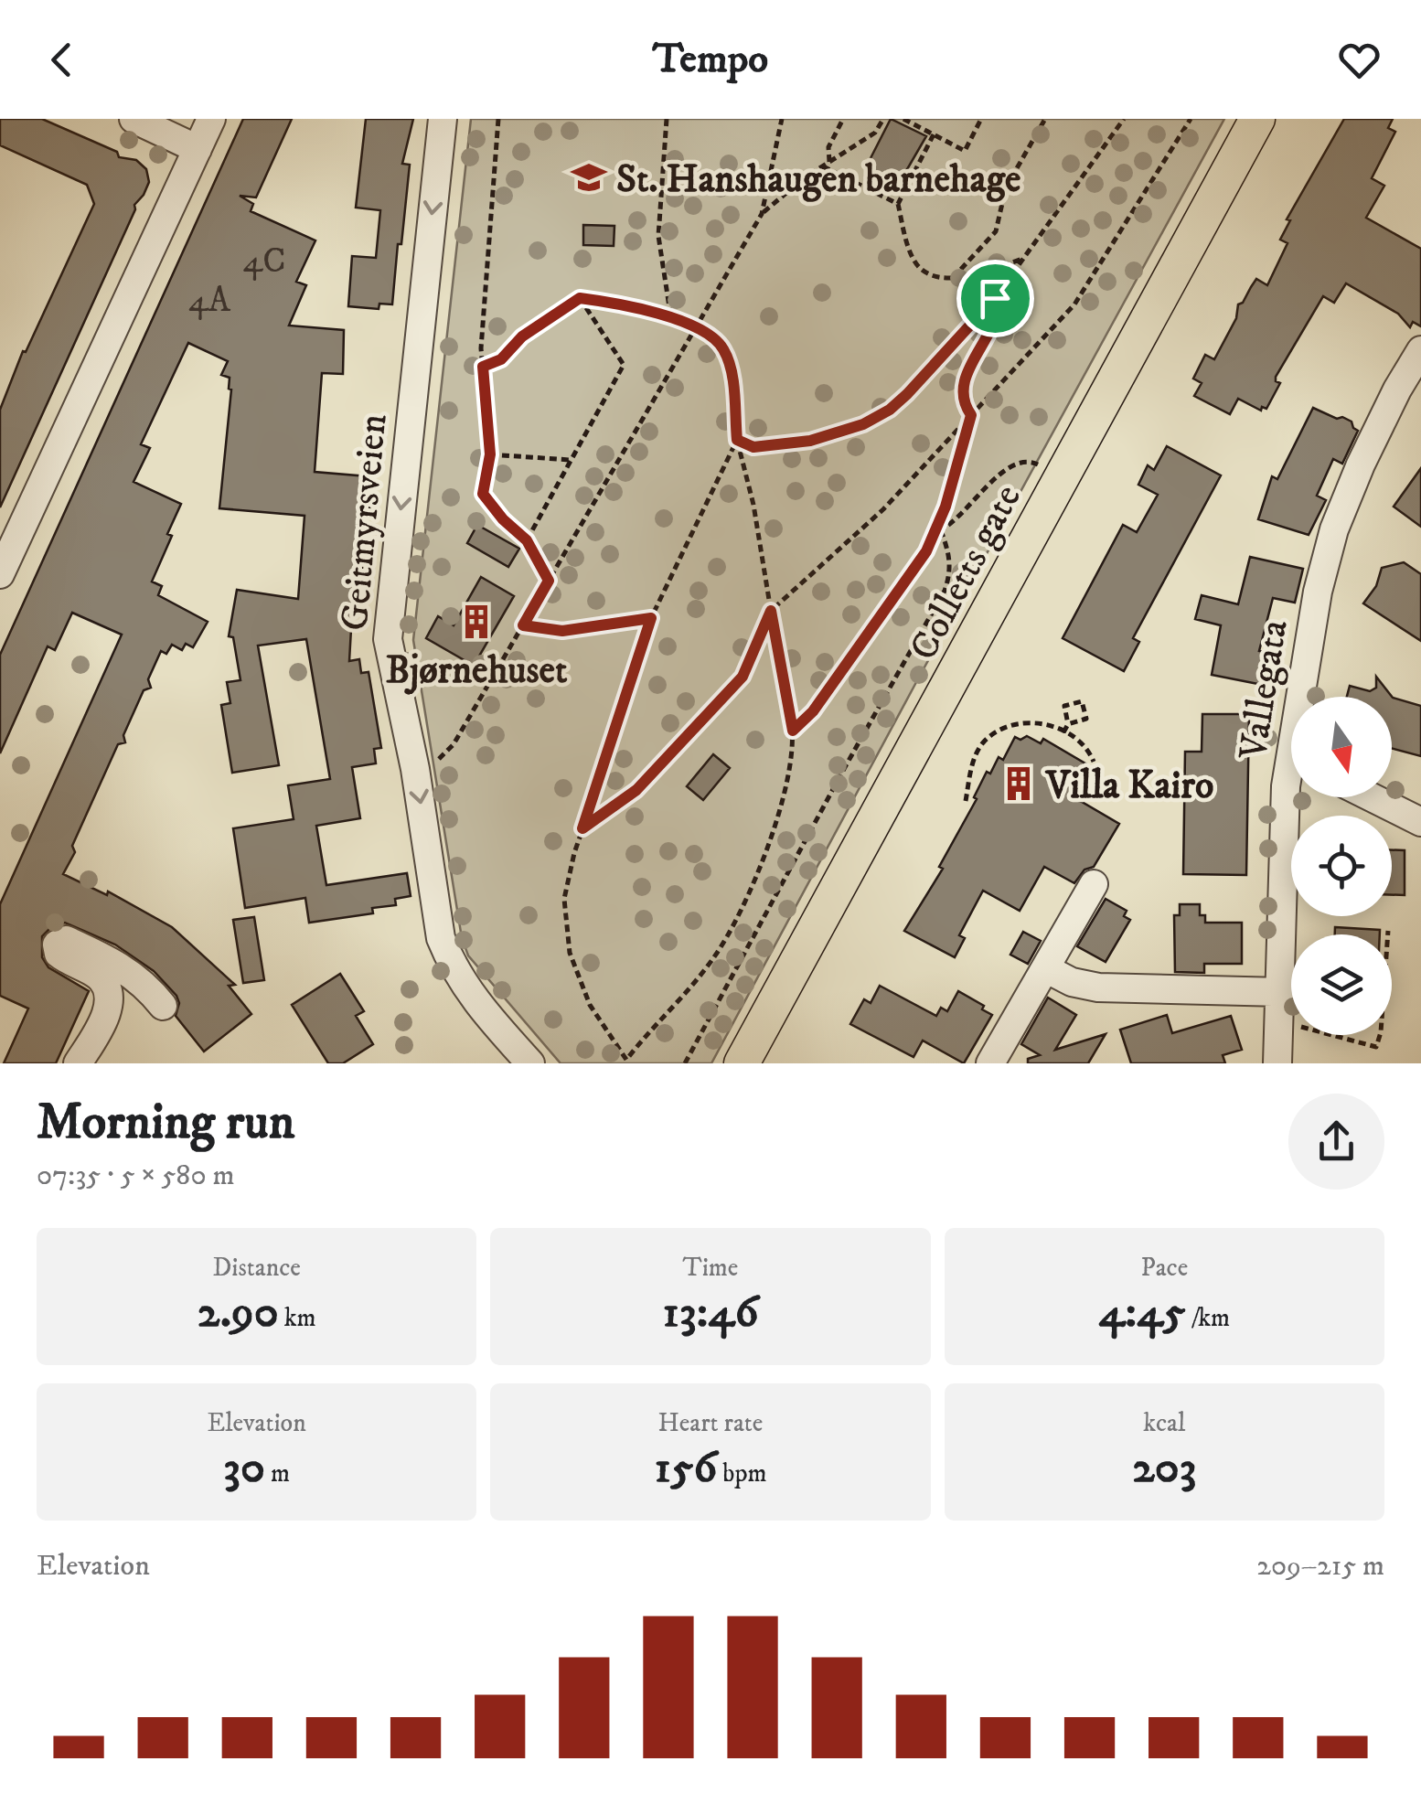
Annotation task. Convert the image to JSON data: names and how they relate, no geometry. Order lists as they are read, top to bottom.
{
  "streets": {
    "main road": ["Colletts gate"],
    "street": ["Geitmyrsveien", "Vallegata"]
  },
  "one_way": ["Geitmyrsveien"],
  "places": {
    "school or university": ["St. Hanshaugen barnehage"],
    "building": ["Bjørnehuset", "Villa Kairo"]
  },
  "house_numbers": ["4C", "4A"],
  "north": "bottom",
  "page": {
    "header": "Tempo",
    "heading": ["Morning run", "07:35 · 5 × 580 m"],
    "stats": [
      ["Distance", "2.90 km"],
      ["Time", "13:46"],
      ["Pace", "4:45 /km"],
      ["Elevation", "30 m"],
      ["Heart rate", "156 bpm"],
      ["kcal", "203"]
    ],
    "chart": ["Elevation", "209–215 m"]
  }
}
